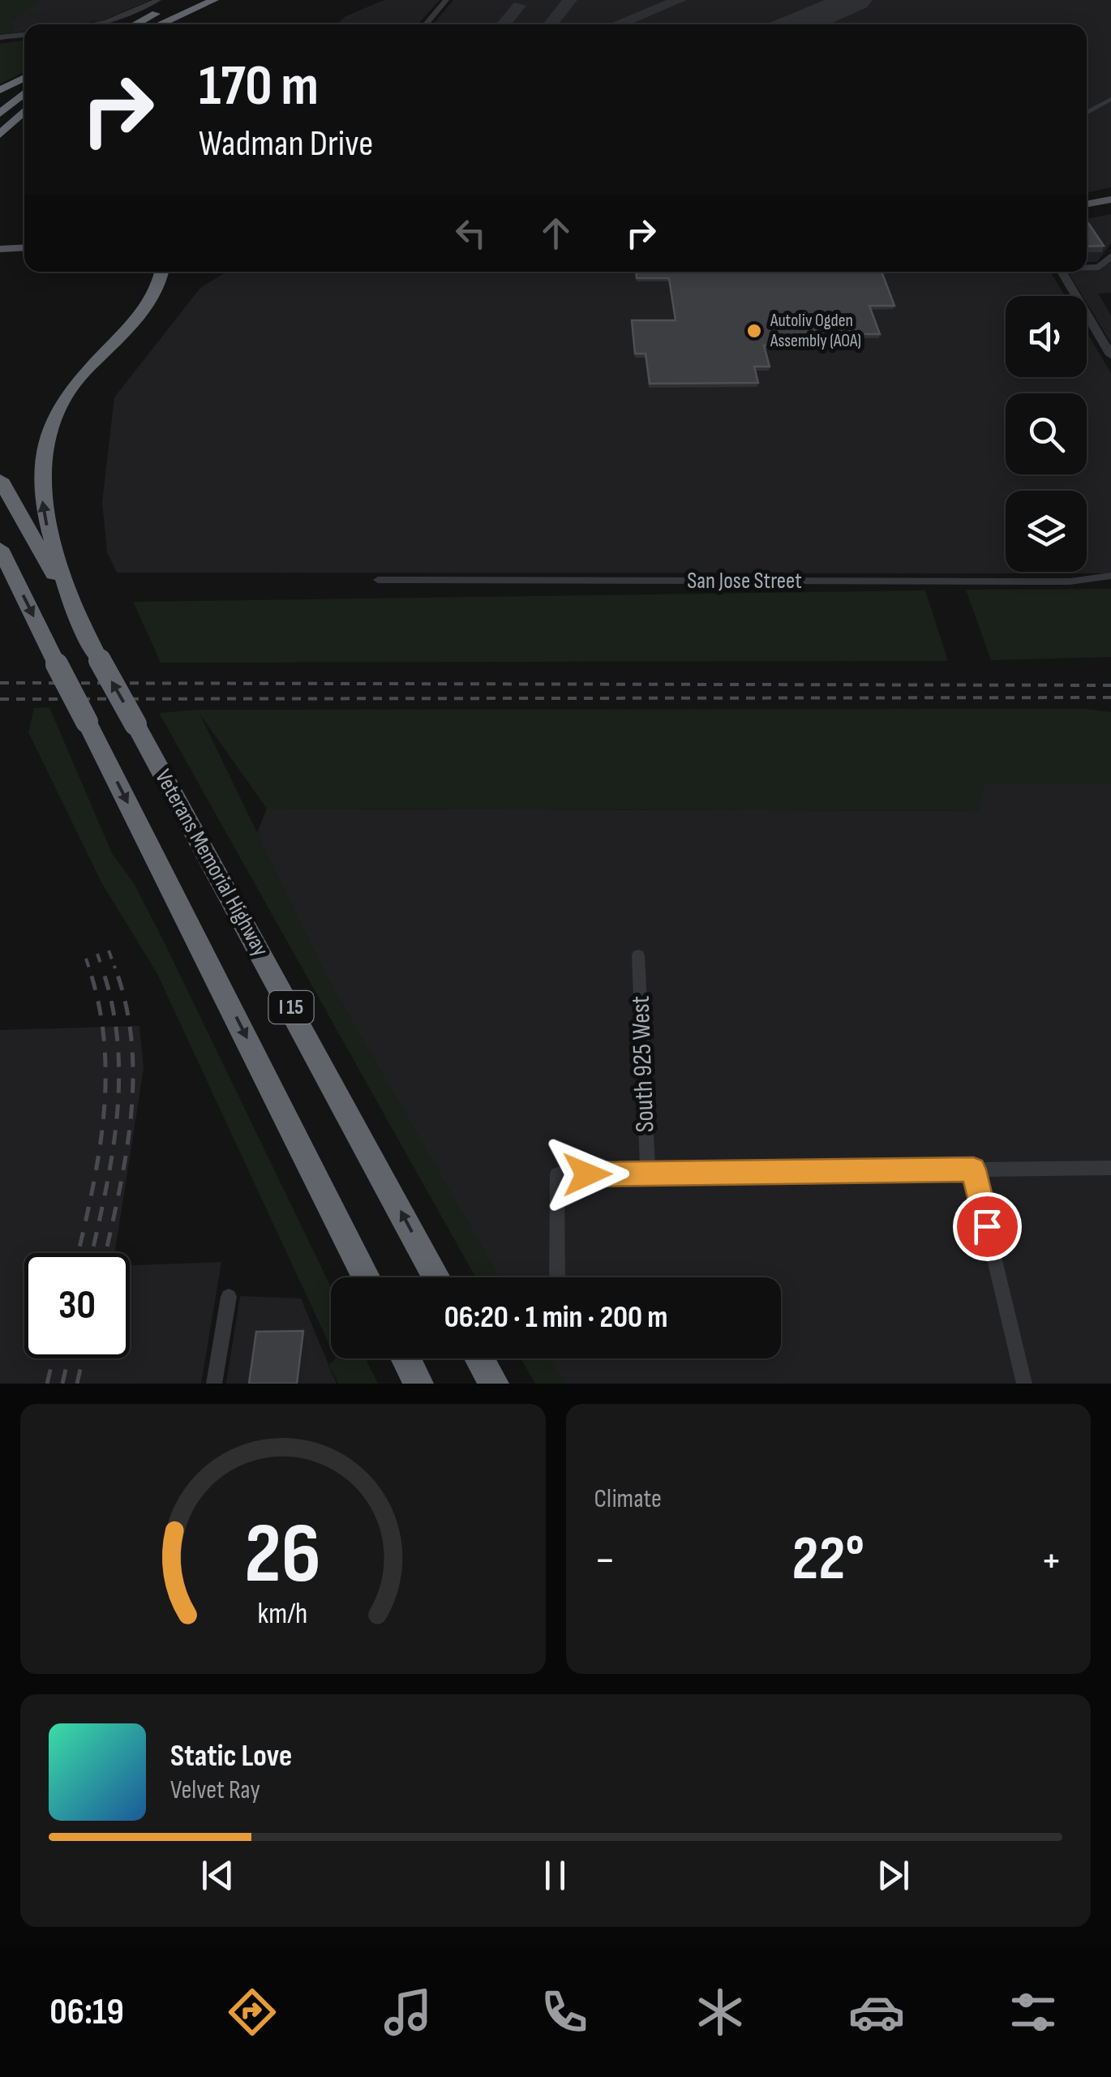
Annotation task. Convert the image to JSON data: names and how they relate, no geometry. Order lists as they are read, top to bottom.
{
  "streets": {
    "highway": ["Veterans Memorial Highway", "I 15"],
    "street": ["San Jose Street", "South 925 West"]
  },
  "places": ["Autoliv Ogden Assembly (AOA)"],
  "page": {
    "turn": ["170 m", "Wadman Drive"],
    "limit": "30",
    "trip": "06:20 · 1 min · 200 m",
    "tile": "Climate",
    "heat": ["−", "22°", "+"],
    "song": ["Static Love", "Velvet Ray"],
    "tabs": "06:19",
    "gauge": ["26", "km/h"]
  }
}
